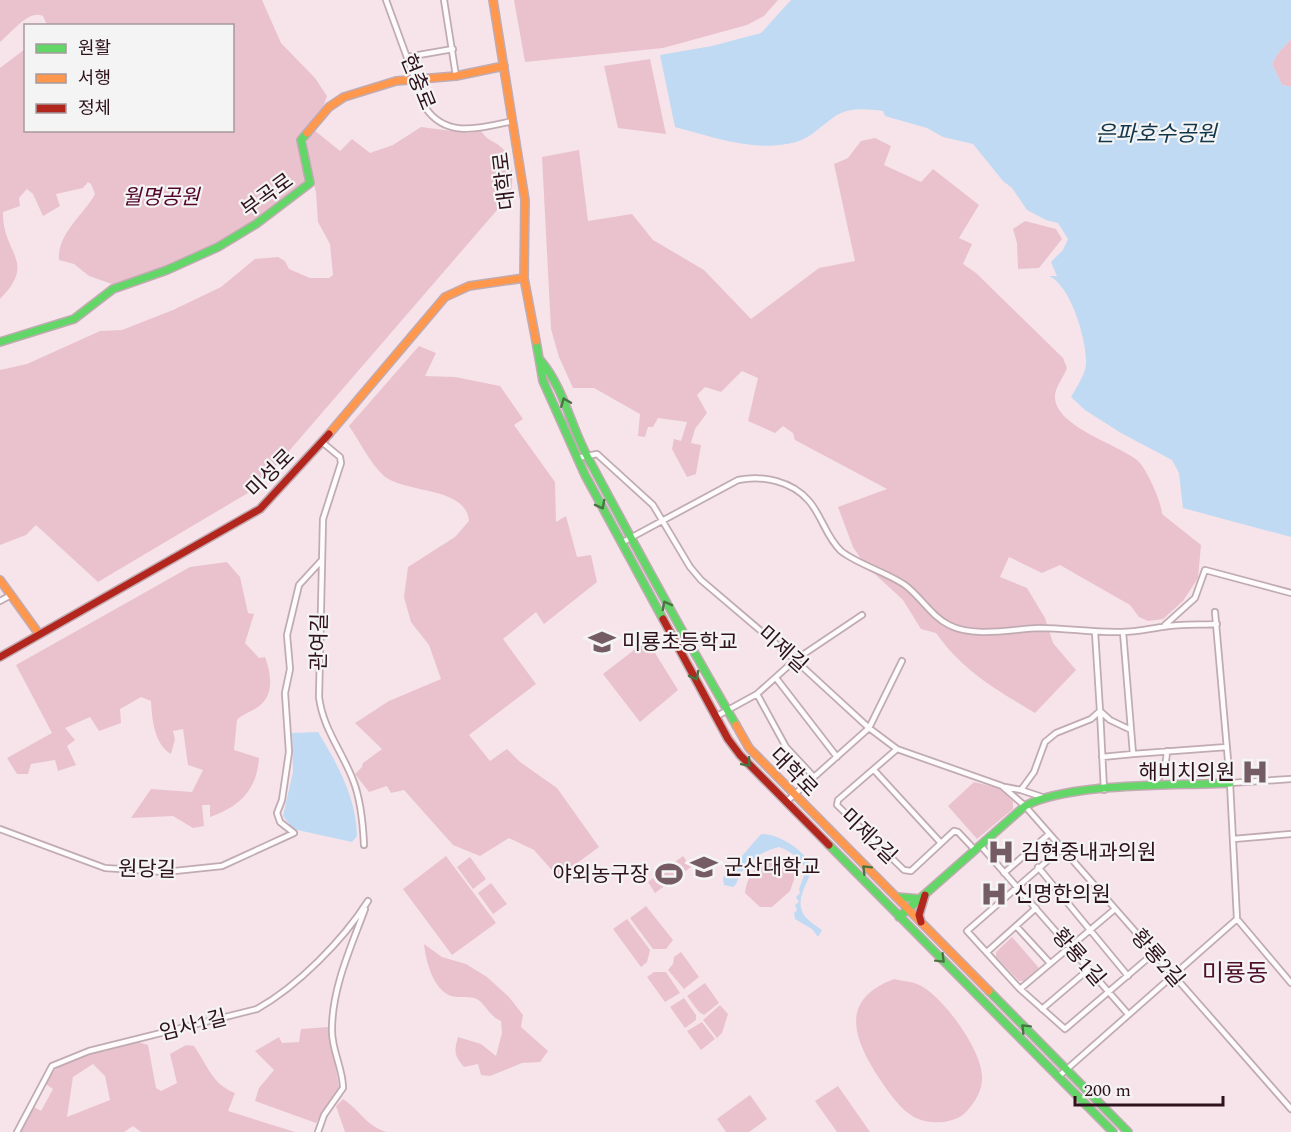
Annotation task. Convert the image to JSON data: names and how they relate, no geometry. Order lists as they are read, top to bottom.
{
  "streets": {
    "street": [
      "현충로",
      "대학로",
      "부곡로",
      "미성로",
      "관여길",
      "미제길",
      "미제2길",
      "원당길",
      "황룡1길",
      "황룡2길",
      "임사1길"
    ]
  },
  "crossings": [
    ["현충로", "대학로"],
    ["현충로", "부곡로"],
    ["대학로", "부곡로"],
    ["대학로", "미성로"],
    ["대학로", "미제길"],
    ["미성로", "관여길"],
    ["관여길", "원당길"],
    ["미제길", "미제2길"],
    ["미제길", "황룡2길"]
  ],
  "districts": ["미룡동"],
  "water": ["은파호수공원"],
  "parks": ["월명공원"],
  "places": {
    "school or university": ["미룡초등학교", "군산대학교"],
    "hospital": ["해비치의원", "김현중내과의원", "신명한의원"],
    "sports": ["야외농구장"]
  },
  "legend": ["원활", "서행", "정체"],
  "scale_bar": "200 m"
}
